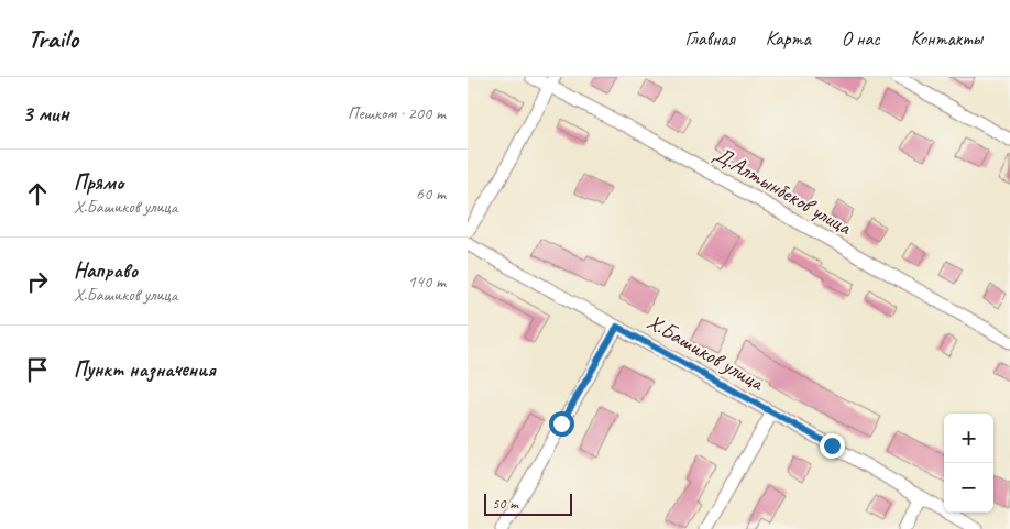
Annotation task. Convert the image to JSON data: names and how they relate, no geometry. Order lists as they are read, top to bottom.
{
  "streets": {
    "street": ["Д.Алтынбеков улица", "Х.Башиков улица"]
  },
  "scale_bar": "50 m",
  "page": {
    "header": "Trailo",
    "nav": [
      "Главная",
      "Карта",
      "О нас",
      "Контакты"
    ],
    "heading": ["3 мин", "Пешком · 200 m"],
    "list": [
      ["Прямо", "Х.Башиков улица", "60 m"],
      ["Направо", "Х.Башиков улица", "140 m"],
      "Пункт назначения"
    ],
    "map_buttons": ["+", "−"],
    "scale": "50 m"
  }
}
